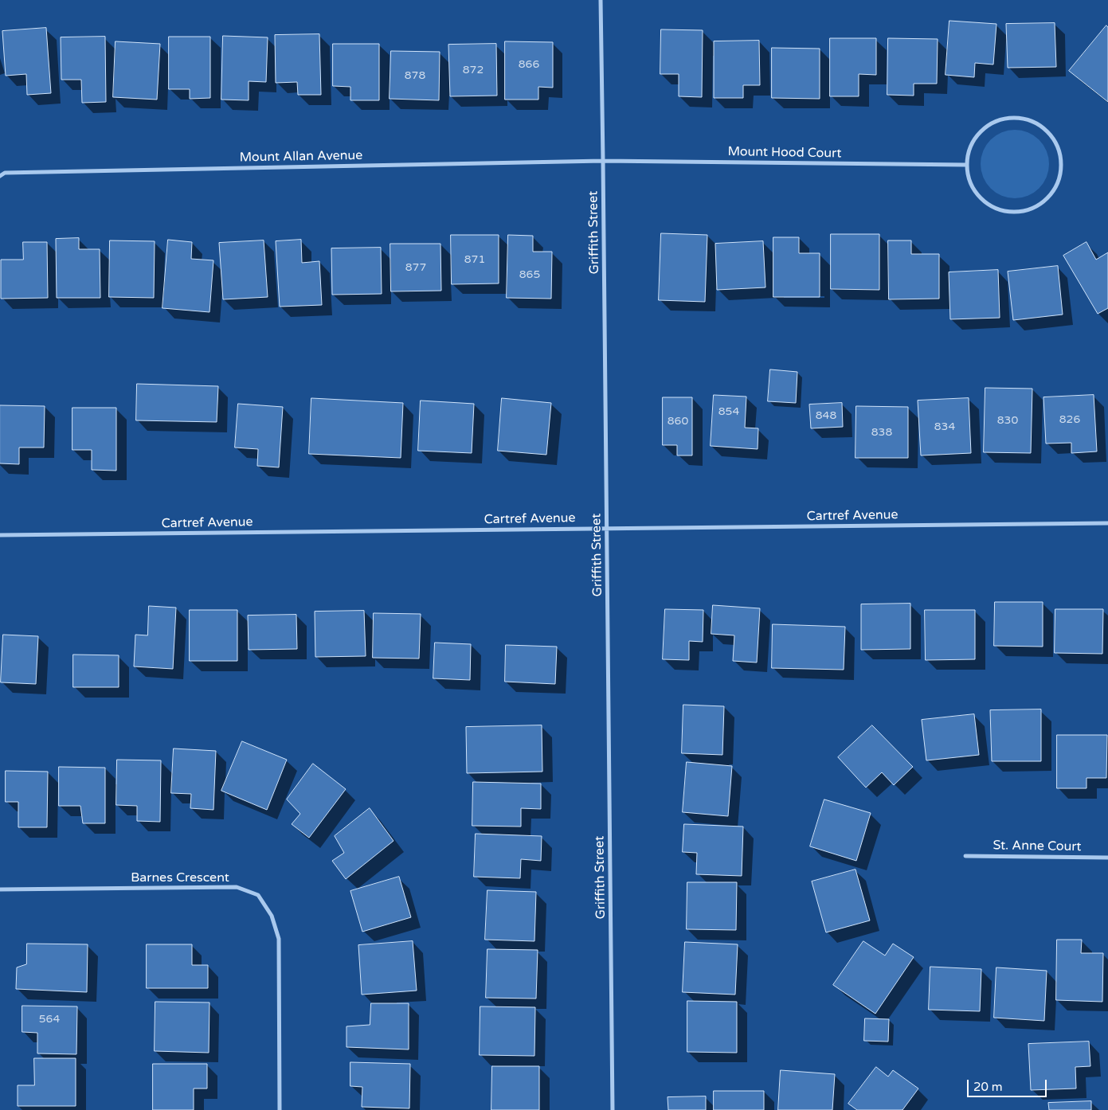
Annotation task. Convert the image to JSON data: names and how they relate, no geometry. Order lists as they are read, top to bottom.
{
  "streets": {
    "street": [
      "Mount Hood Court",
      "Mount Allan Avenue",
      "Griffith Street",
      "Cartref Avenue",
      "St. Anne Court",
      "Barnes Crescent"
    ]
  },
  "crossings": [
    ["Mount Hood Court", "Mount Allan Avenue"],
    ["Mount Hood Court", "Griffith Street"],
    ["Mount Allan Avenue", "Griffith Street"],
    ["Griffith Street", "Cartref Avenue"]
  ],
  "house_numbers": [
    "866",
    "872",
    "878",
    "871",
    "877",
    "865",
    "854",
    "848",
    "826",
    "830",
    "860",
    "834",
    "838",
    "564"
  ],
  "scale_bar": "20 m"
}
